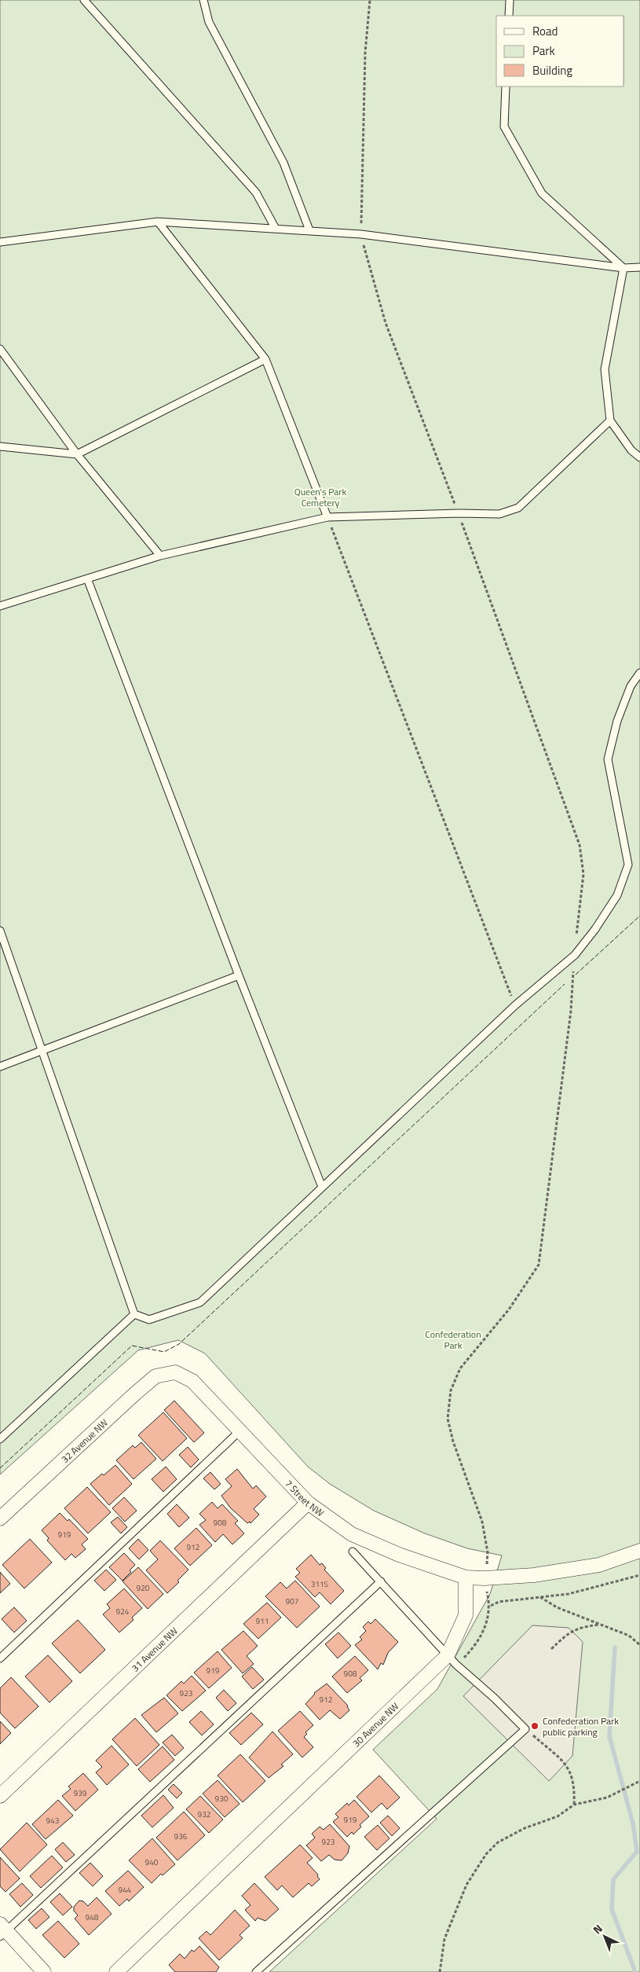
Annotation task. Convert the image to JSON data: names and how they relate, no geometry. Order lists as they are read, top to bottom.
{
  "streets": {
    "street": [
      "32 Avenue NW",
      "7 Street NW",
      "31 Avenue NW",
      "30 Avenue NW"
    ]
  },
  "crossings": [
    ["32 Avenue NW", "7 Street NW"],
    ["7 Street NW", "31 Avenue NW"],
    ["7 Street NW", "30 Avenue NW"]
  ],
  "parks": ["Queen's Park Cemetery", "Confederation Park"],
  "places": ["Confederation Park public parking"],
  "house_numbers": [
    "908",
    "919",
    "912",
    "3115",
    "920",
    "907",
    "924",
    "911",
    "919",
    "908",
    "923",
    "912",
    "939",
    "930",
    "932",
    "919",
    "943",
    "936",
    "923",
    "940",
    "944",
    "948"
  ],
  "legend": ["Road", "Park", "Building"],
  "north": "top left"
}
